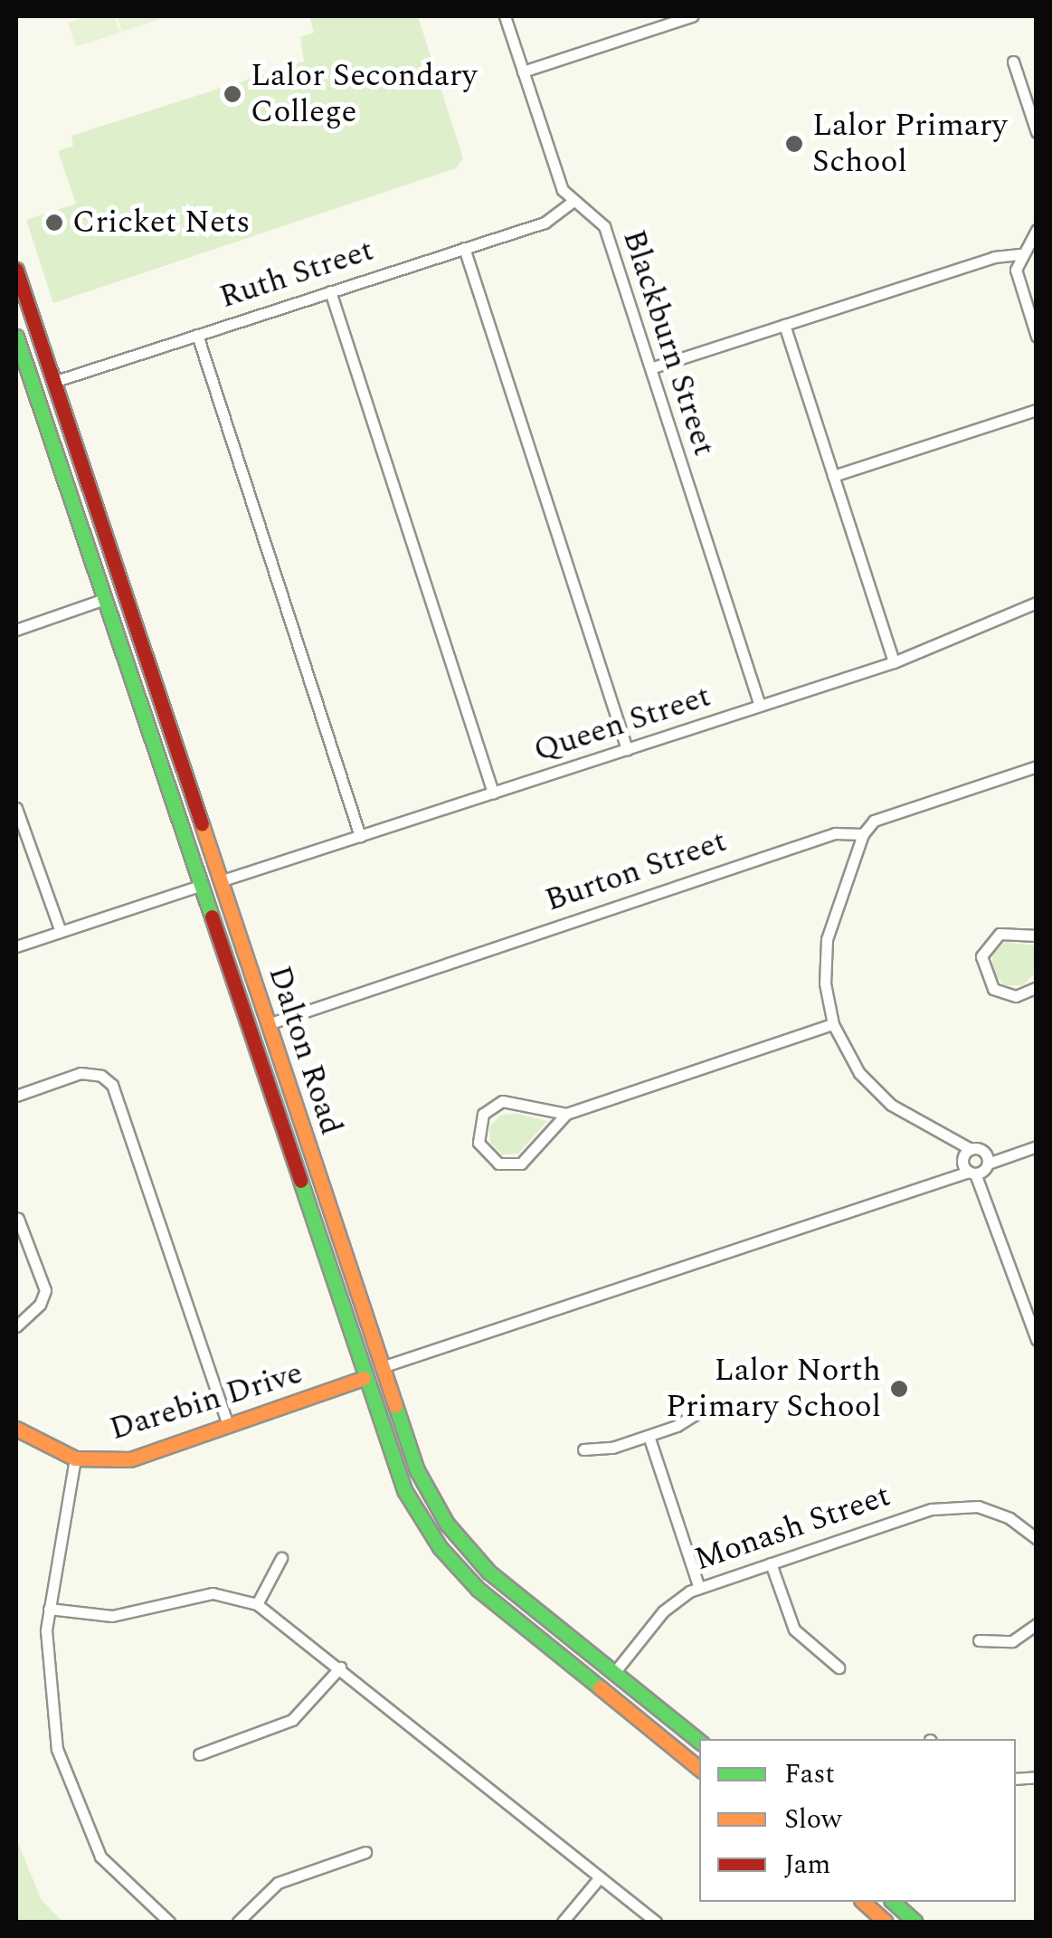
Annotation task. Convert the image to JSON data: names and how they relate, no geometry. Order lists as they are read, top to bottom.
{
  "streets": {
    "main road": [
      "Ruth Street",
      "Burton Street",
      "Dalton Road",
      "Darebin Drive",
      "Monash Street"
    ],
    "street": ["Blackburn Street", "Queen Street"]
  },
  "crossings": [
    ["Ruth Street", "Blackburn Street"],
    ["Ruth Street", "Dalton Road"],
    ["Blackburn Street", "Queen Street"],
    ["Queen Street", "Dalton Road"],
    ["Burton Street", "Dalton Road"],
    ["Dalton Road", "Darebin Drive"],
    ["Dalton Road", "Monash Street"]
  ],
  "places": [
    "Lalor Secondary College",
    "Lalor Primary School",
    "Cricket Nets",
    "Lalor North Primary School"
  ],
  "legend": ["Fast", "Slow", "Jam"]
}
